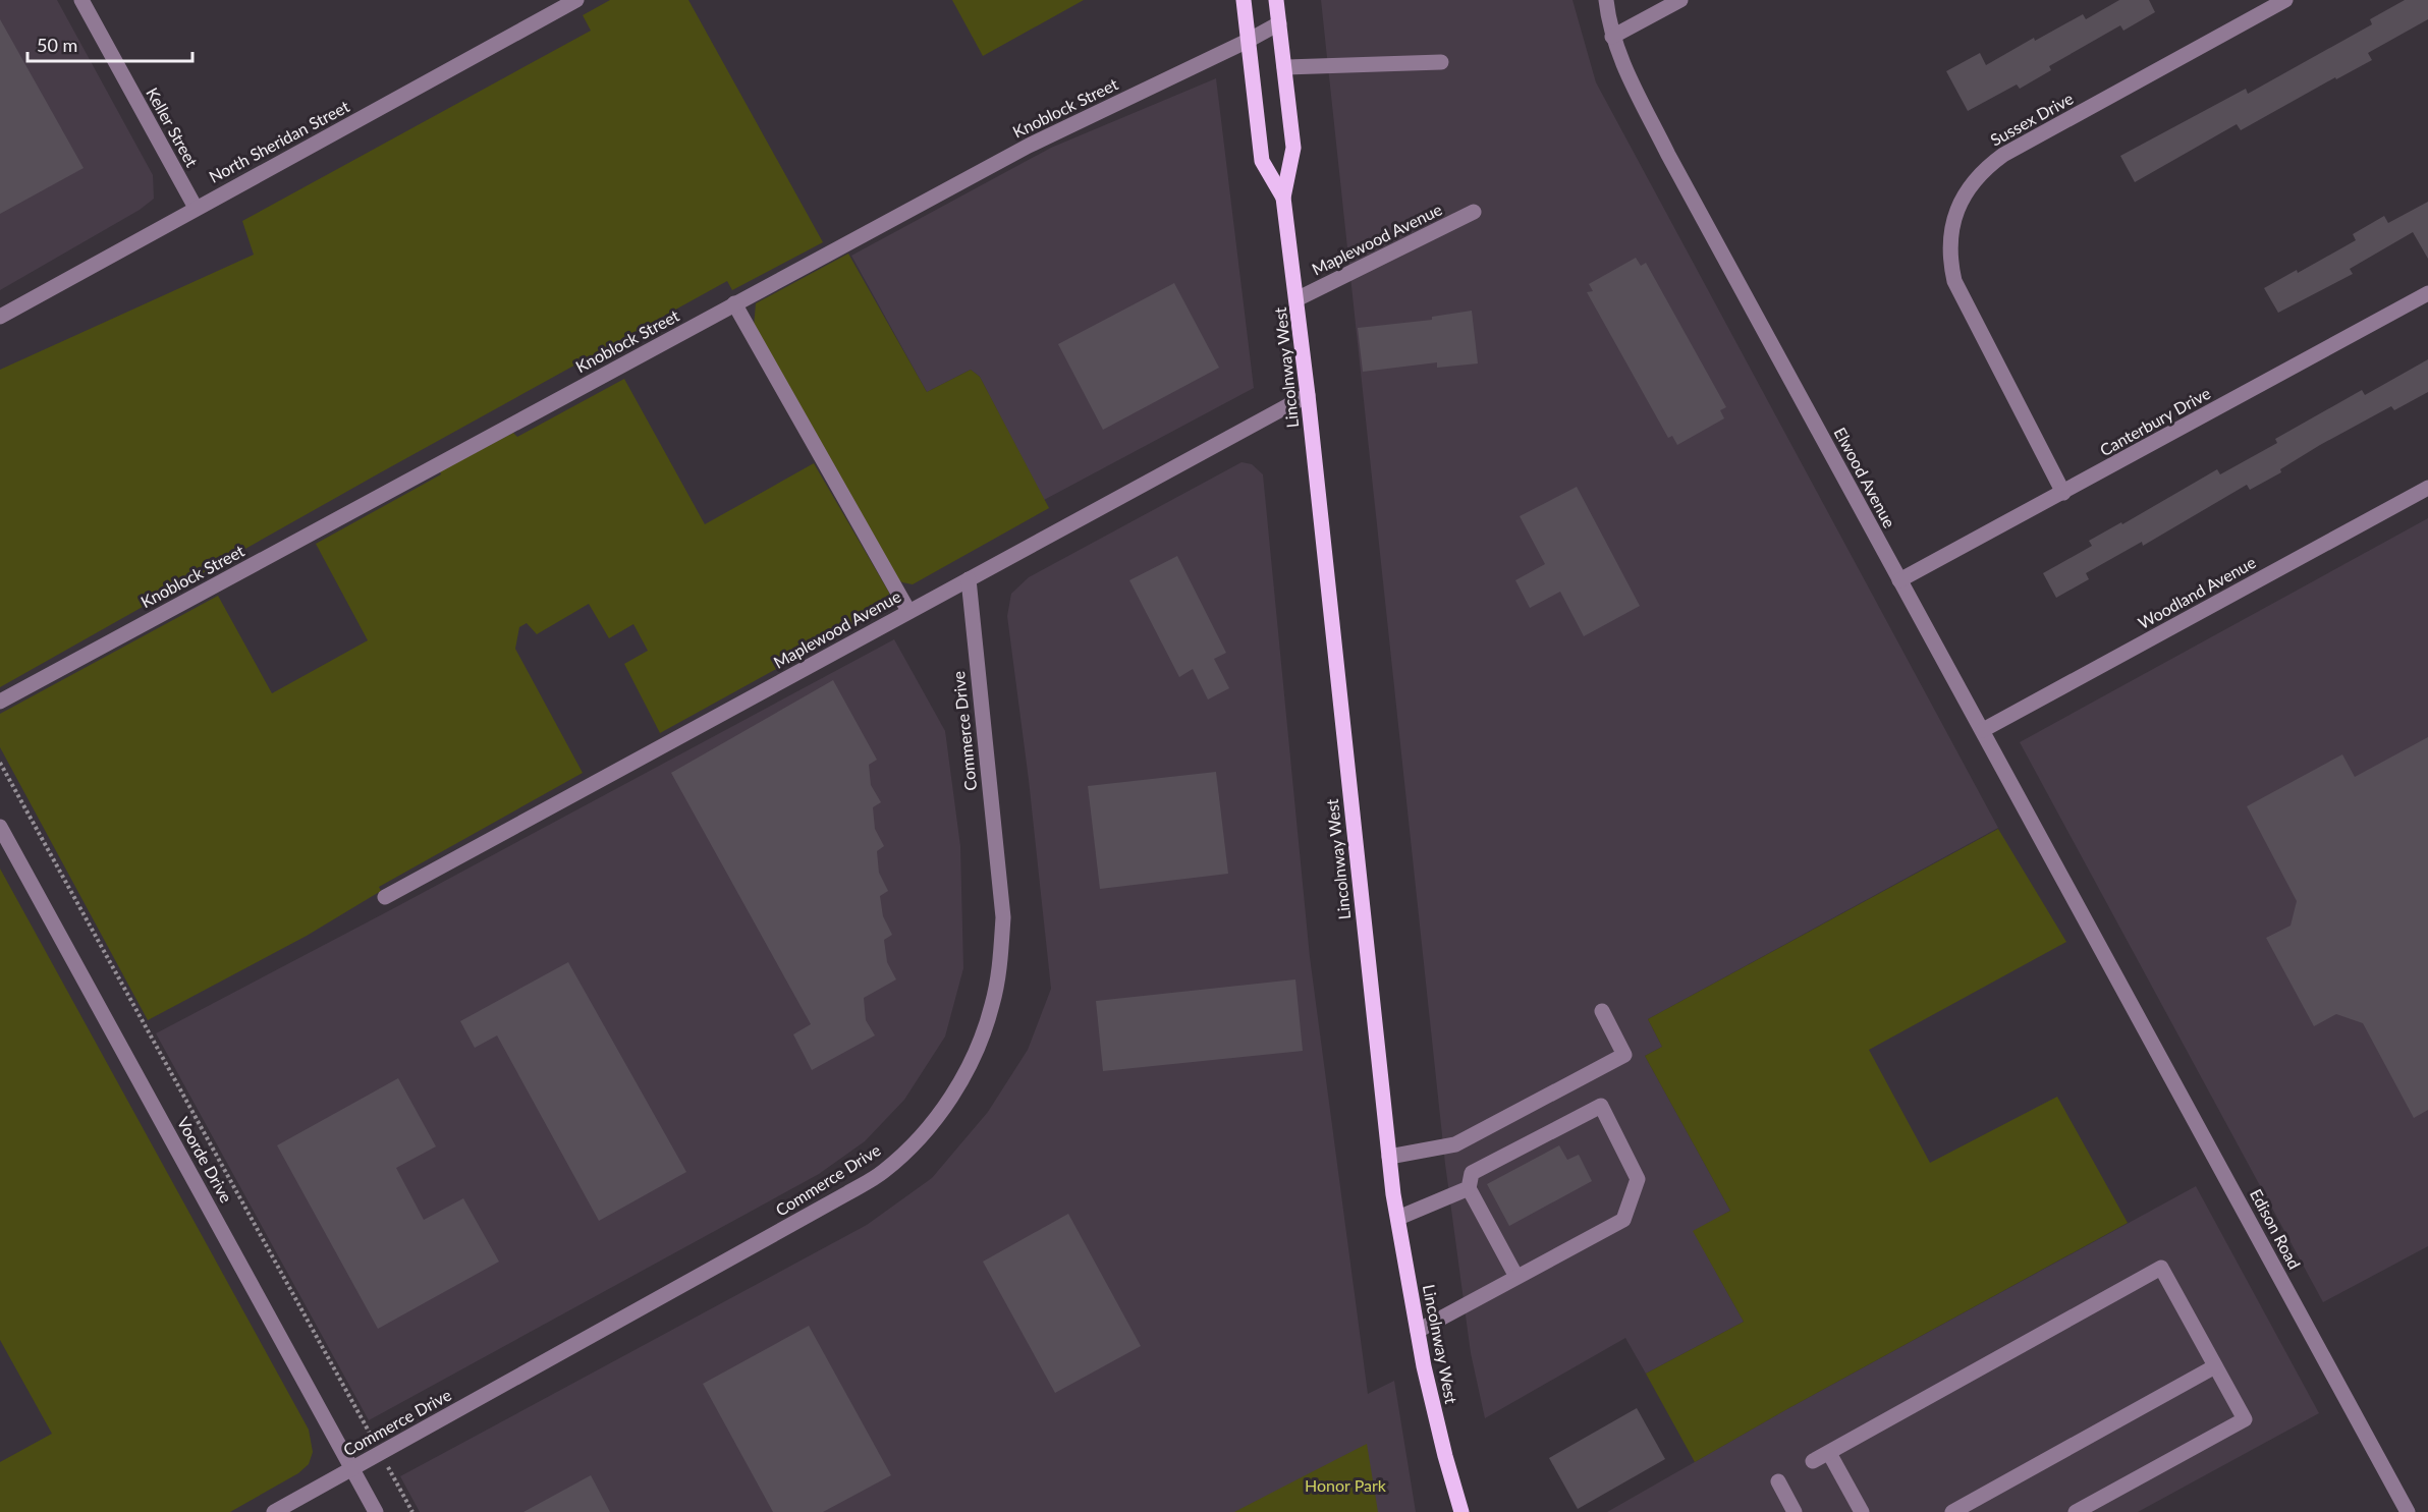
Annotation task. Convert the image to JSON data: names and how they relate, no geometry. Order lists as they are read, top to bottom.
{
  "streets": {
    "main road": ["Lincolnway West"],
    "street": [
      "Knoblock Street",
      "Sussex Drive",
      "Keller Street",
      "North Sheridan Street",
      "Maplewood Avenue",
      "Canterbury Drive",
      "Elwood Avenue",
      "Woodland Avenue",
      "Commerce Drive",
      "Voorde Drive",
      "Edison Road"
    ]
  },
  "crossings": [
    ["Knoblock Street", "Lincolnway West"],
    ["Sussex Drive", "Canterbury Drive"],
    ["Keller Street", "North Sheridan Street"],
    ["Maplewood Avenue", "Lincolnway West"],
    ["Maplewood Avenue", "Commerce Drive"],
    ["Canterbury Drive", "Elwood Avenue"],
    ["Elwood Avenue", "Woodland Avenue"],
    ["Elwood Avenue", "Edison Road"],
    ["Commerce Drive", "Voorde Drive"]
  ],
  "parks": ["Honor Park"],
  "scale_bar": "50 m"
}
